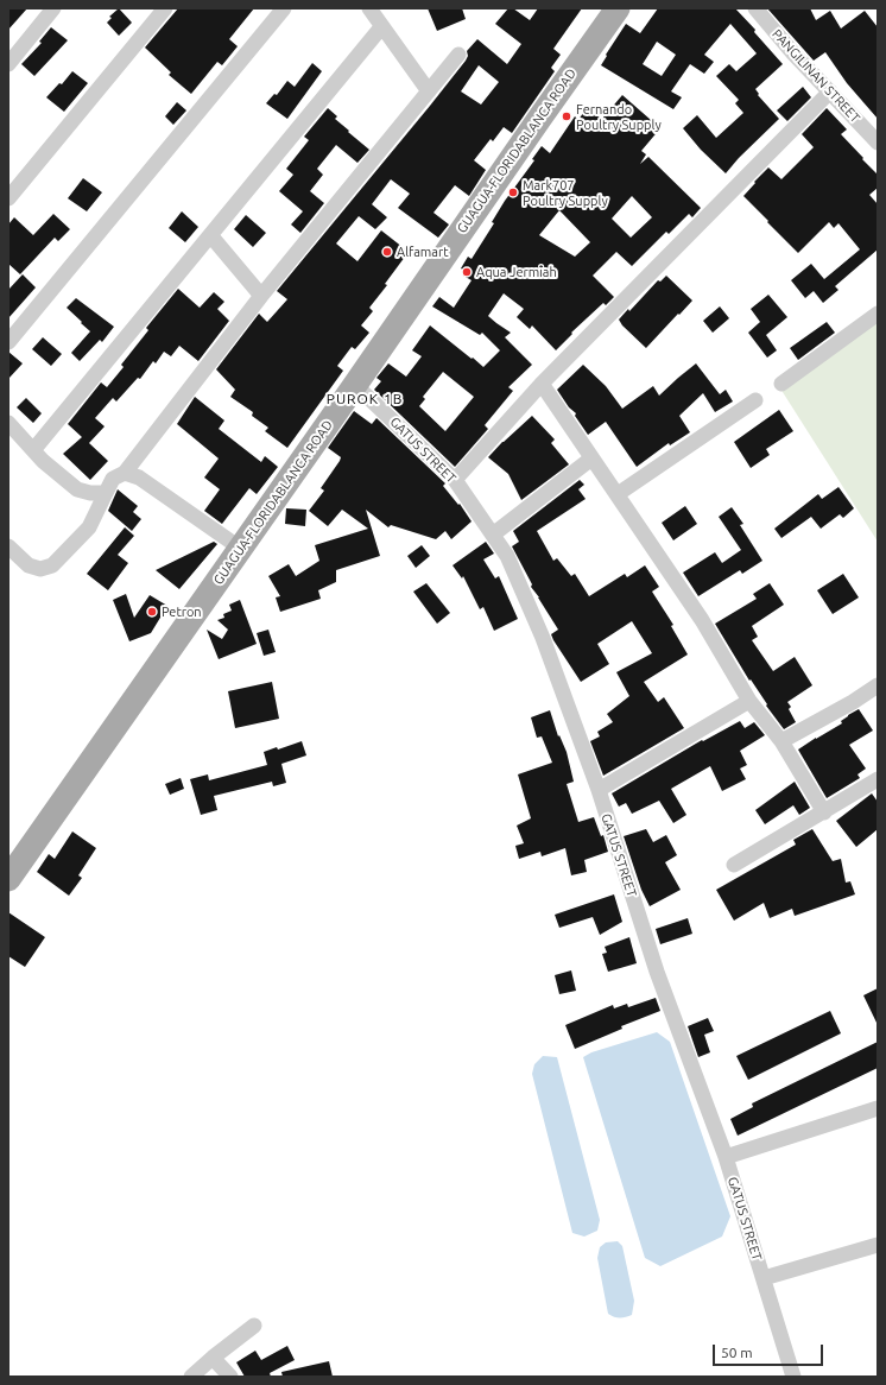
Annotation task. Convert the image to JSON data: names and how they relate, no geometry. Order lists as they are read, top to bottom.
{
  "streets": {
    "main road": ["GUAGUA-FLORIDABLANCA ROAD"],
    "street": ["PANGILINAN STREET", "GATUS STREET"]
  },
  "crossings": [
    ["GUAGUA-FLORIDABLANCA ROAD", "GATUS STREET"]
  ],
  "districts": ["PUROK 1B"],
  "places": [
    "Fernando Poultry Supply",
    "Mark707 Poultry Supply",
    "Alfamart",
    "Aqua Jermiah",
    "Petron"
  ],
  "scale_bar": "50 m"
}
